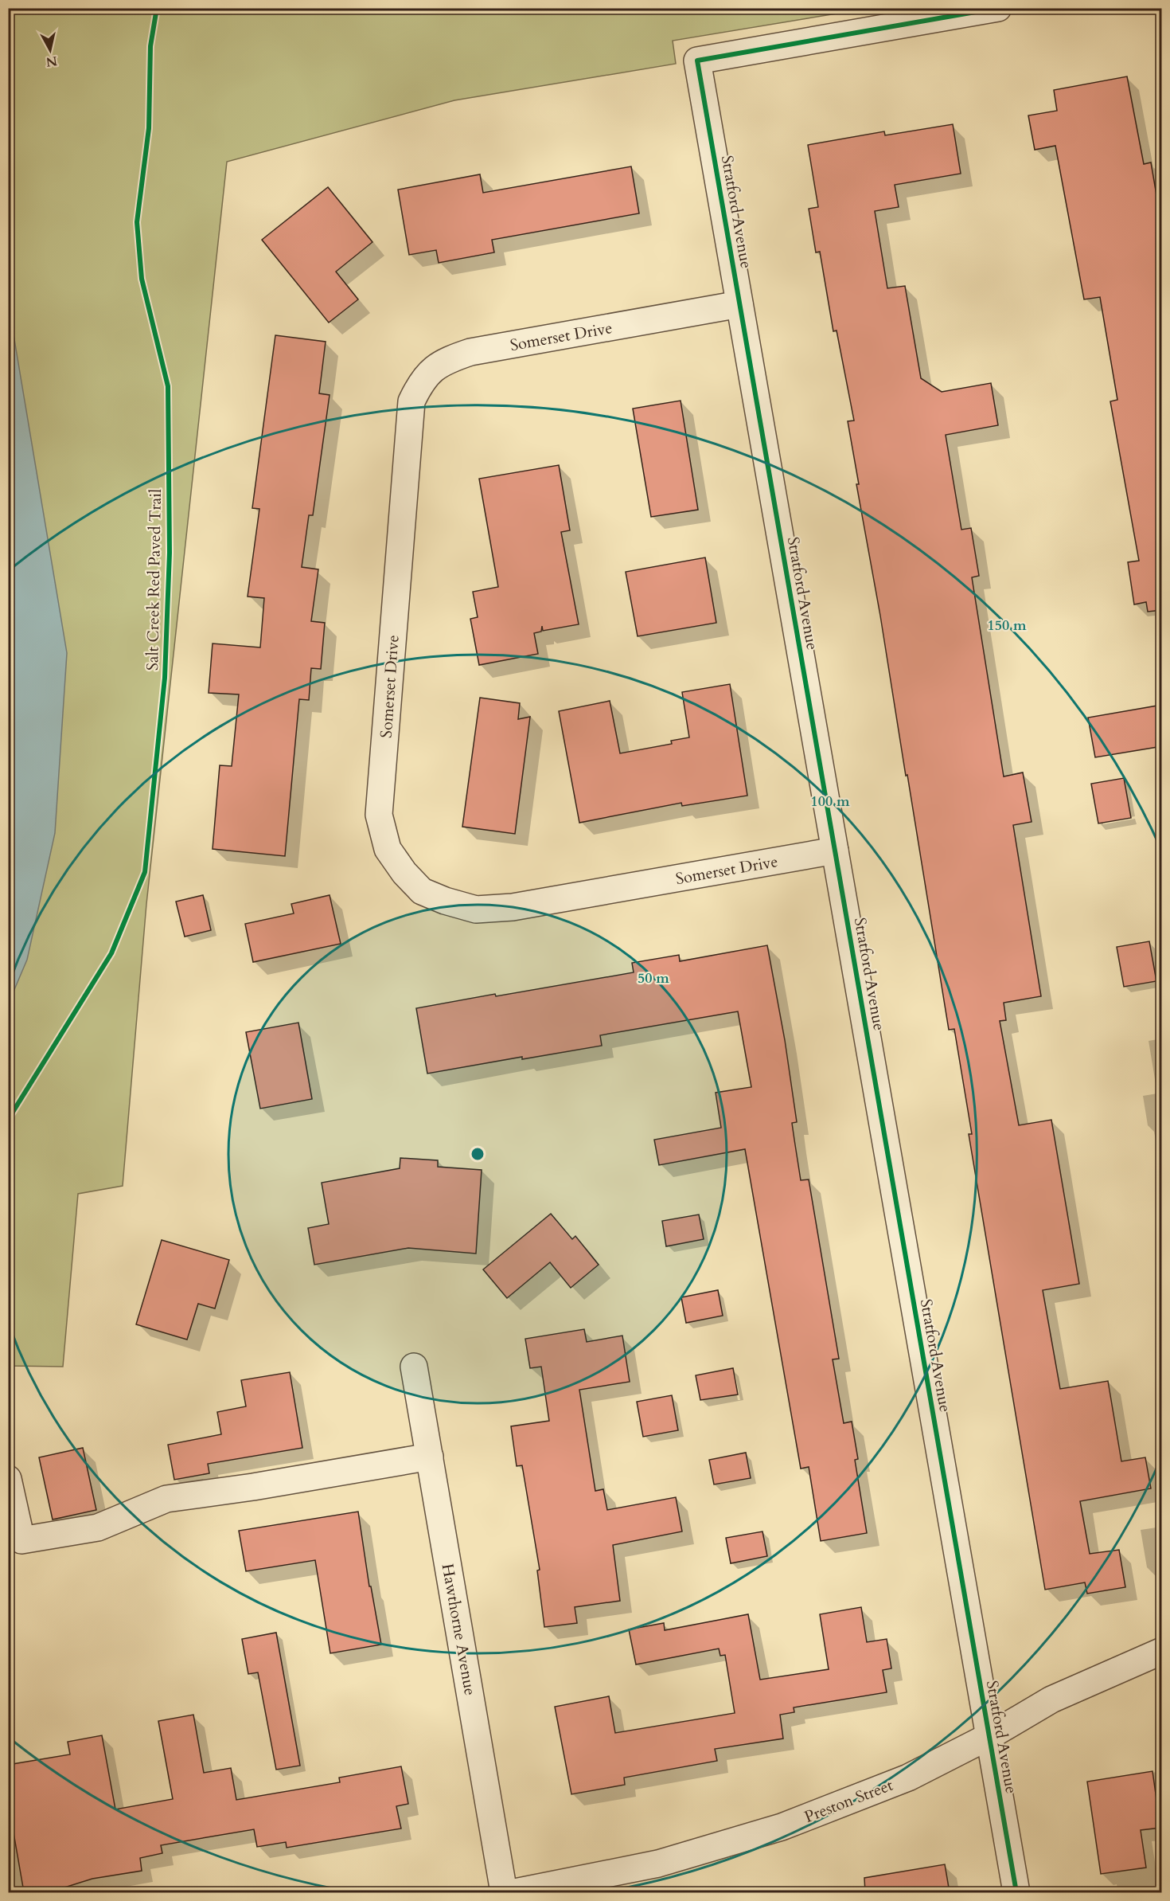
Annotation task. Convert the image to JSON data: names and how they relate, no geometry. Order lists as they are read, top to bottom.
{
  "streets": {
    "street": [
      "Stratford Avenue",
      "Somerset Drive",
      "Hawthorne Avenue",
      "Preston Street"
    ],
    "cycle path": ["Salt Creek Red Paved Trail"]
  },
  "crossings": [
    ["Stratford Avenue", "Somerset Drive"],
    ["Stratford Avenue", "Preston Street"]
  ],
  "north": "bottom",
  "rings": ["150 m", "100 m", "50 m"]
}
